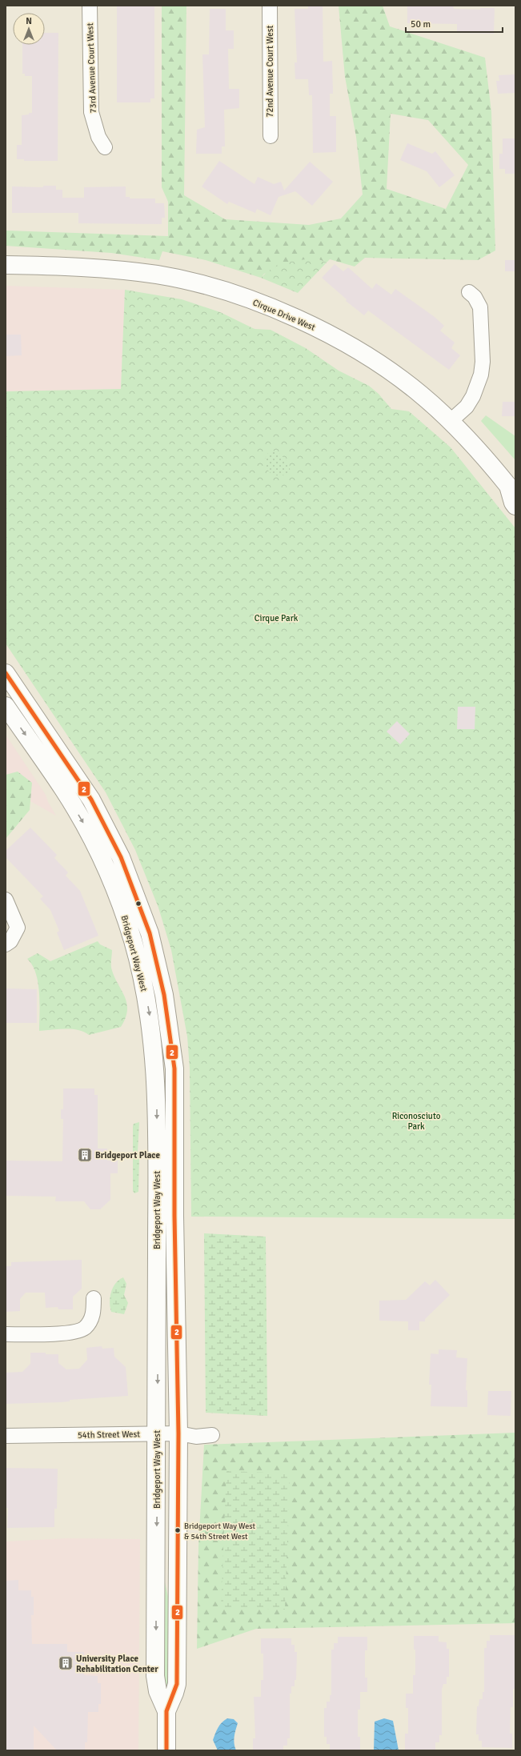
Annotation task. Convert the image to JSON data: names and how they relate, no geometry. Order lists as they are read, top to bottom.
{
  "streets": {
    "main road": ["Cirque Drive West", "Bridgeport Way West"],
    "street": ["73rd Avenue Court West", "72nd Avenue Court West", "54th Street West"]
  },
  "crossings": [
    ["Bridgeport Way West", "54th Street West"]
  ],
  "parks": ["Cirque Park", "Riconosciuto Park"],
  "places": {
    "building": ["Bridgeport Place", "University Place Rehabilitation Center"],
    "other": ["Bridgeport Way West & 54th Street West"]
  },
  "lines": ["transit line 2"],
  "scale_bar": "50 m",
  "north": "top"
}
